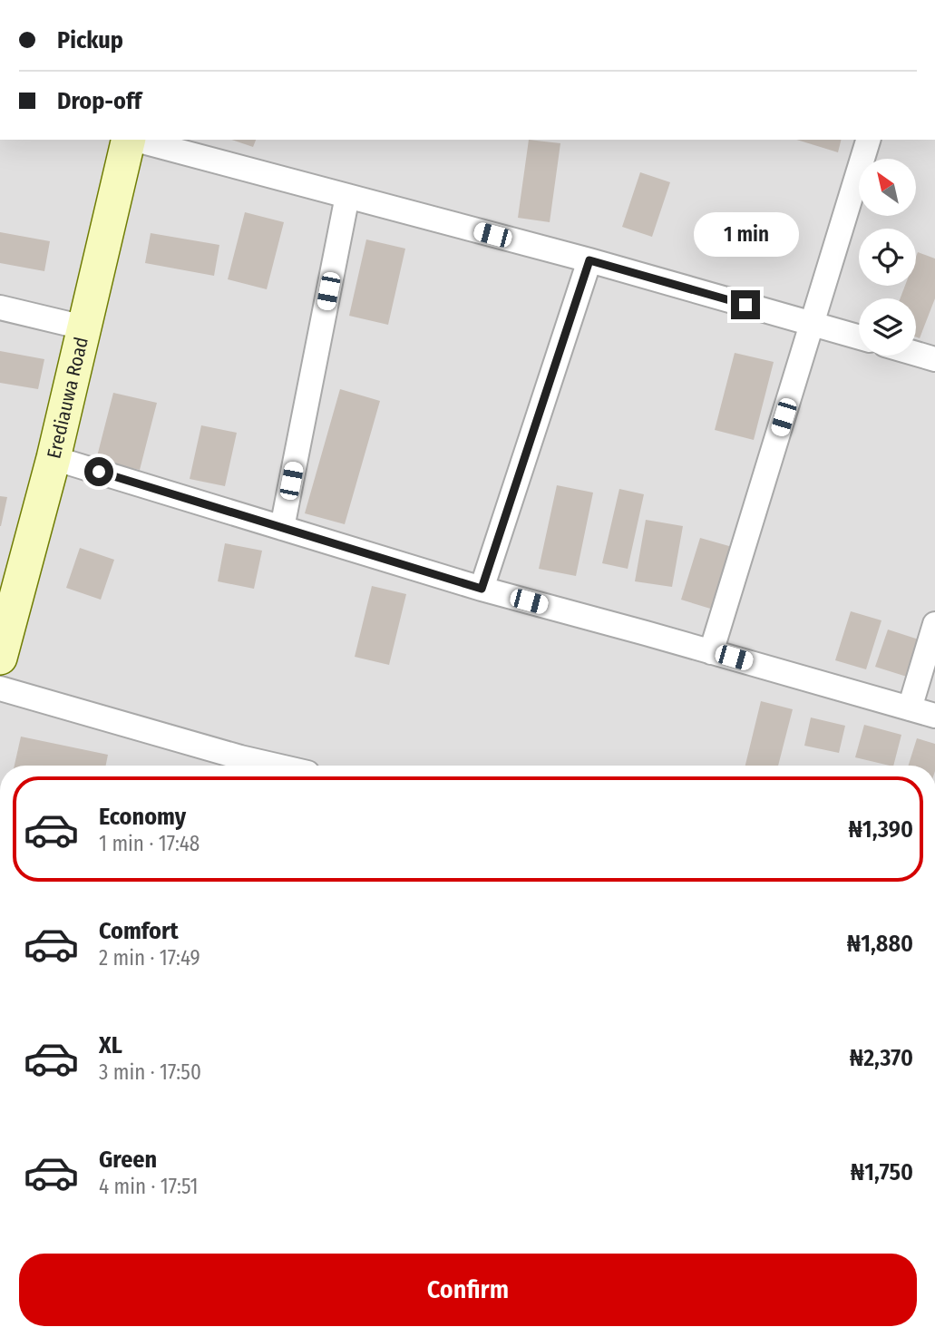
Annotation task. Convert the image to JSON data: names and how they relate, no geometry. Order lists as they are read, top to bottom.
{
  "streets": {
    "street": ["Erediauwa Road"]
  },
  "north": "top left",
  "page": {
    "banner": ["Pickup", "Drop-off"],
    "bubble": "1 min",
    "list": [
      {
        "name": "Economy",
        "note": "1 min · 17:48",
        "value": "₦1,390"
      },
      {
        "name": "Comfort",
        "note": "2 min · 17:49",
        "value": "₦1,880"
      },
      {
        "name": "XL",
        "note": "3 min · 17:50",
        "value": "₦2,370"
      },
      {
        "name": "Green",
        "note": "4 min · 17:51",
        "value": "₦1,750"
      }
    ],
    "buttons": "Confirm"
  }
}
